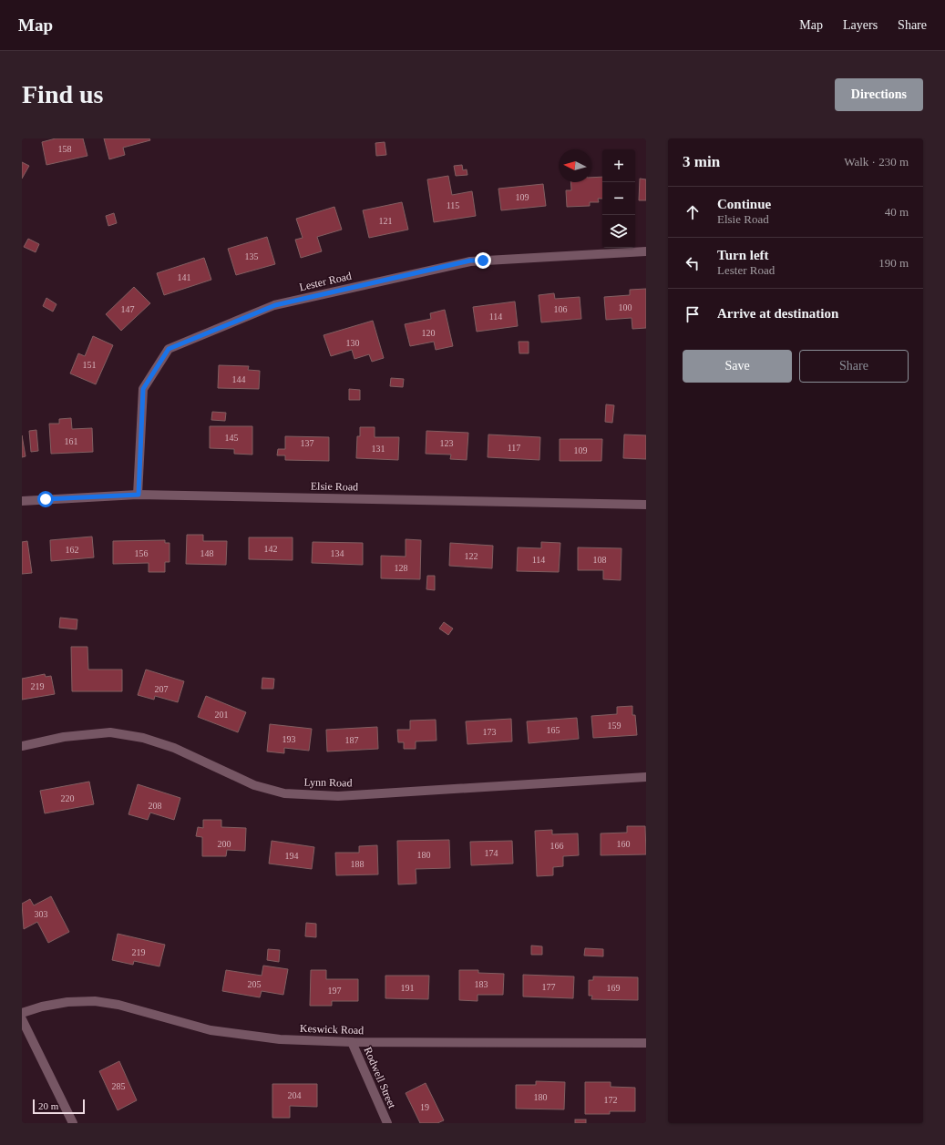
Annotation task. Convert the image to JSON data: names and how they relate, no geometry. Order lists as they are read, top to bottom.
{
  "streets": {
    "street": [
      "Lester Road",
      "Elsie Road",
      "Lynn Road",
      "Keswick Road",
      "Rodwell Street"
    ]
  },
  "crossings": [
    ["Lester Road", "Elsie Road"],
    ["Keswick Road", "Rodwell Street"]
  ],
  "house_numbers": [
    "158",
    "109",
    "115",
    "121",
    "135",
    "141",
    "100",
    "147",
    "106",
    "114",
    "120",
    "130",
    "151",
    "144",
    "145",
    "161",
    "137",
    "123",
    "117",
    "131",
    "109",
    "142",
    "162",
    "156",
    "148",
    "134",
    "122",
    "114",
    "108",
    "128",
    "219",
    "207",
    "201",
    "159",
    "165",
    "173",
    "193",
    "187",
    "220",
    "208",
    "200",
    "160",
    "166",
    "174",
    "180",
    "194",
    "188",
    "303",
    "219",
    "205",
    "183",
    "177",
    "191",
    "169",
    "197",
    "285",
    "204",
    "180",
    "172",
    "19"
  ],
  "scale_bar": "20 m",
  "north": "left",
  "page": {
    "header": "Map",
    "nav": ["Map", "Layers", "Share"],
    "buttons": [
      "Directions",
      ["Save", "Share"]
    ],
    "title": "Find us",
    "heading": ["3 min", "Walk · 230 m"],
    "map_buttons": ["+", "−"],
    "list": [
      ["Continue", "Elsie Road", "40 m"],
      ["Turn left", "Lester Road", "190 m"],
      "Arrive at destination"
    ],
    "scale": "20 m"
  }
}
